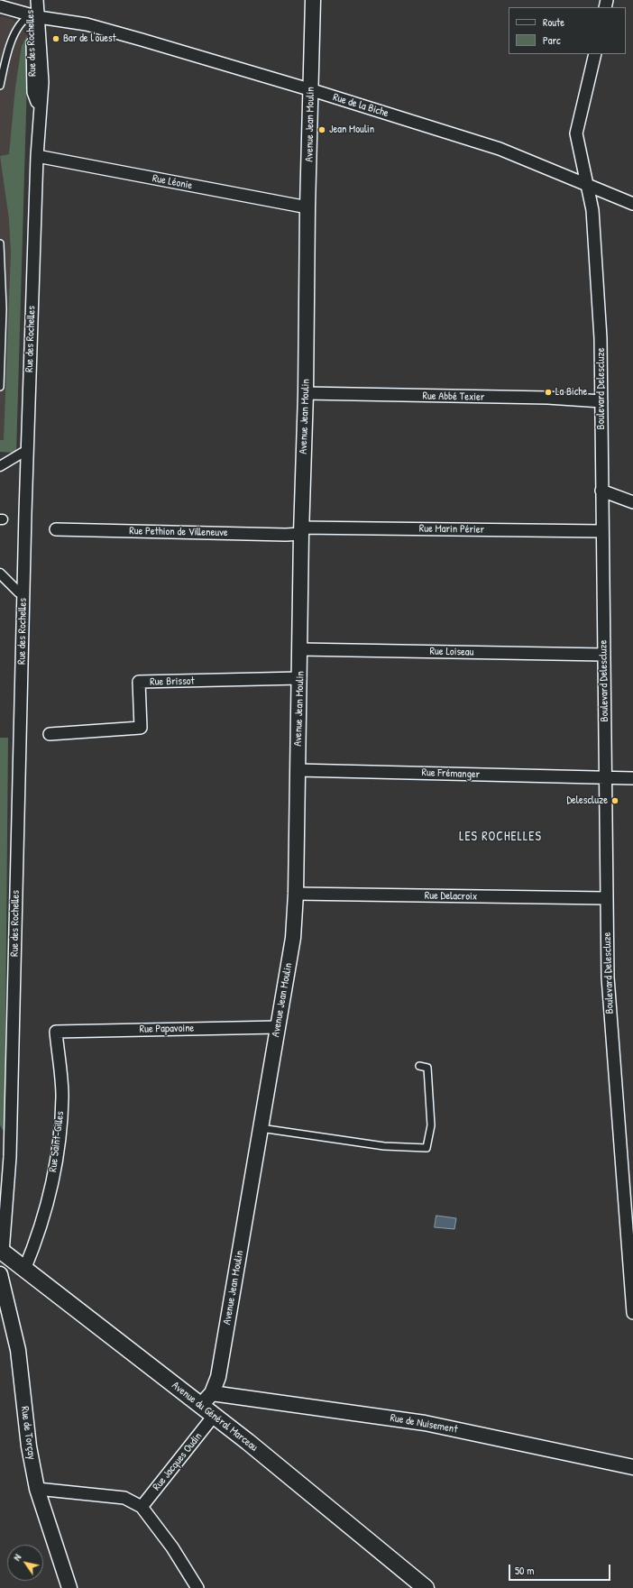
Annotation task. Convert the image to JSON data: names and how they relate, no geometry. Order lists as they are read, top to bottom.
{
  "streets": {
    "main road": ["Avenue du Général Marceau"],
    "street": [
      "Rue des Rochelles",
      "Rue de la Biche",
      "Avenue Jean Moulin",
      "Rue Léonie",
      "Boulevard Delescluze",
      "Rue Abbé Texier",
      "Rue Marin Périer",
      "Rue Pethion de Villeneuve",
      "Rue Loiseau",
      "Rue Brissot",
      "Rue Frémanger",
      "Rue Delacroix",
      "Rue Papavoine",
      "Rue Saint-Gilles",
      "Rue de Nuisement",
      "Rue de Torçay",
      "Rue Jacques Oudin"
    ]
  },
  "crossings": [
    ["Rue des Rochelles", "Rue de la Biche"],
    ["Rue des Rochelles", "Rue Léonie"],
    ["Rue des Rochelles", "Avenue du Général Marceau"],
    ["Rue de la Biche", "Avenue Jean Moulin"],
    ["Rue de la Biche", "Boulevard Delescluze"],
    ["Avenue Jean Moulin", "Rue Léonie"],
    ["Avenue Jean Moulin", "Rue Abbé Texier"],
    ["Avenue Jean Moulin", "Rue Marin Périer"],
    ["Avenue Jean Moulin", "Rue Pethion de Villeneuve"],
    ["Avenue Jean Moulin", "Rue Loiseau"],
    ["Avenue Jean Moulin", "Rue Brissot"],
    ["Avenue Jean Moulin", "Rue Frémanger"],
    ["Avenue Jean Moulin", "Rue Delacroix"],
    ["Avenue Jean Moulin", "Rue Papavoine"],
    ["Avenue Jean Moulin", "Avenue du Général Marceau"],
    ["Avenue Jean Moulin", "Rue de Nuisement"],
    ["Boulevard Delescluze", "Rue Abbé Texier"],
    ["Boulevard Delescluze", "Rue Marin Périer"],
    ["Boulevard Delescluze", "Rue Loiseau"],
    ["Boulevard Delescluze", "Rue Frémanger"],
    ["Boulevard Delescluze", "Rue Delacroix"],
    ["Rue Marin Périer", "Rue Pethion de Villeneuve"],
    ["Rue Papavoine", "Rue Saint-Gilles"],
    ["Rue Saint-Gilles", "Avenue du Général Marceau"],
    ["Avenue du Général Marceau", "Rue Jacques Oudin"]
  ],
  "districts": ["LES ROCHELLES"],
  "places": [
    "Bar de l'ouest",
    "Jean Moulin",
    "La Biche",
    "Delescluze"
  ],
  "legend": ["Route", "Parc"],
  "scale_bar": "50 m",
  "north": "top left"
}
